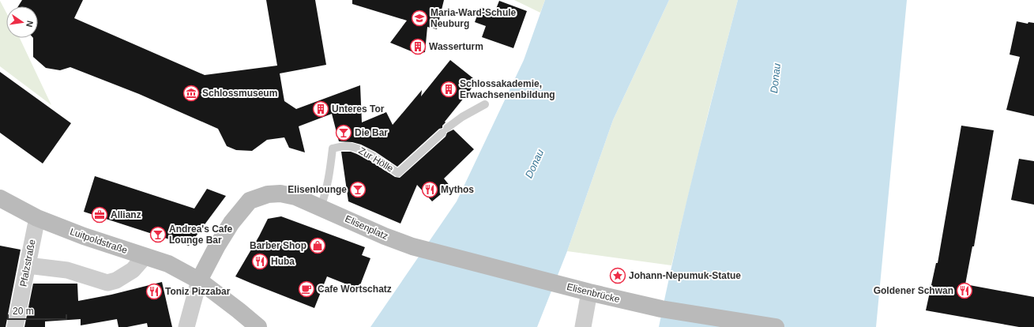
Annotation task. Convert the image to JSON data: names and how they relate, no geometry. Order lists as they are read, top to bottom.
{
  "streets": {
    "main road": ["Elisenplatz", "Luitpoldstraße", "Elisenbrücke"],
    "street": ["Pfalzstraße"],
    "lane": ["Zur Hölle"]
  },
  "crossings": [
    ["Zur Hölle", "Elisenplatz"],
    ["Elisenplatz", "Luitpoldstraße"],
    ["Elisenplatz", "Elisenbrücke"],
    ["Luitpoldstraße", "Pfalzstraße"]
  ],
  "water": ["Donau"],
  "places": {
    "school or university": ["Maria-Ward-Schule Neuburg"],
    "building": ["Wasserturm", "Schlossakademie, Erwachsenenbildung", "Unteres Tor"],
    "museum": ["Schlossmuseum"],
    "bar": ["Die Bar", "Elisenlounge", "Andrea's Cafe Lounge Bar"],
    "restaurant": [
      "Mythos",
      "Huba",
      "Goldener Schwan",
      "Toniz Pizzabar"
    ],
    "office": ["Allianz"],
    "shop": ["Barber Shop"],
    "place": ["Johann-Nepumuk-Statue"],
    "cafe": ["Cafe Wortschatz"]
  },
  "scale_bar": "20 m",
  "north": "right"
}
